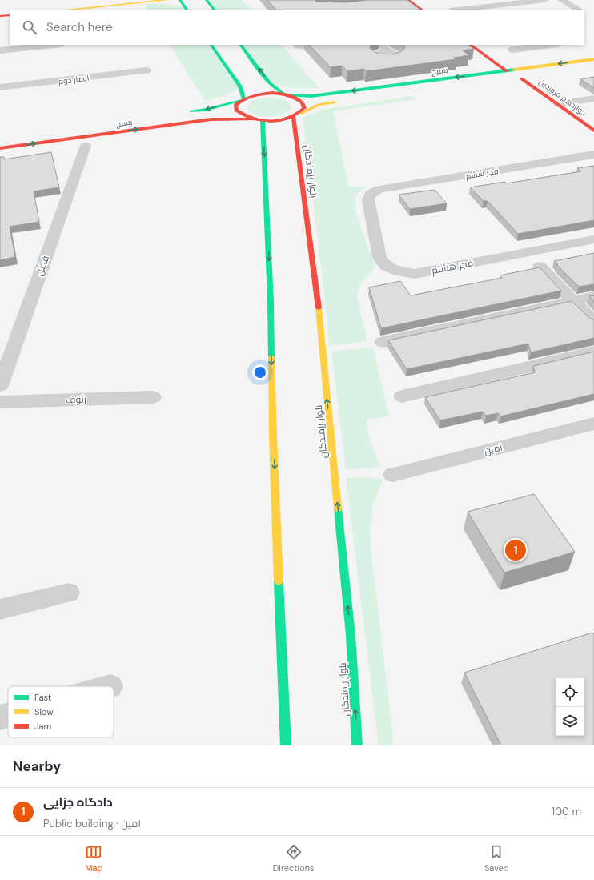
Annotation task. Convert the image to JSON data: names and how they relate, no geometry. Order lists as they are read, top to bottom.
{
  "streets": {
    "main road": ["بسیج", "دوازدهم فروردین", "بلوار رزمندگان"],
    "street": [
      "انصار دوم",
      "فجر ششم",
      "فضل",
      "فجر هشتم",
      "رئوف",
      "امین"
    ]
  },
  "crossings": [
    ["بسیج", "بلوار رزمندگان"],
    ["فجر ششم", "فجر هشتم"]
  ],
  "legend": ["Fast", "Slow", "Jam"],
  "page": {
    "search": "Search here",
    "pins": "1",
    "heading": "Nearby",
    "list": [
      {
        "mark": "1",
        "name": "دادگاه جزایی",
        "note": "Public building · امین",
        "value": "100 m"
      }
    ],
    "nav": ["Map", "Directions", "Saved"]
  }
}
